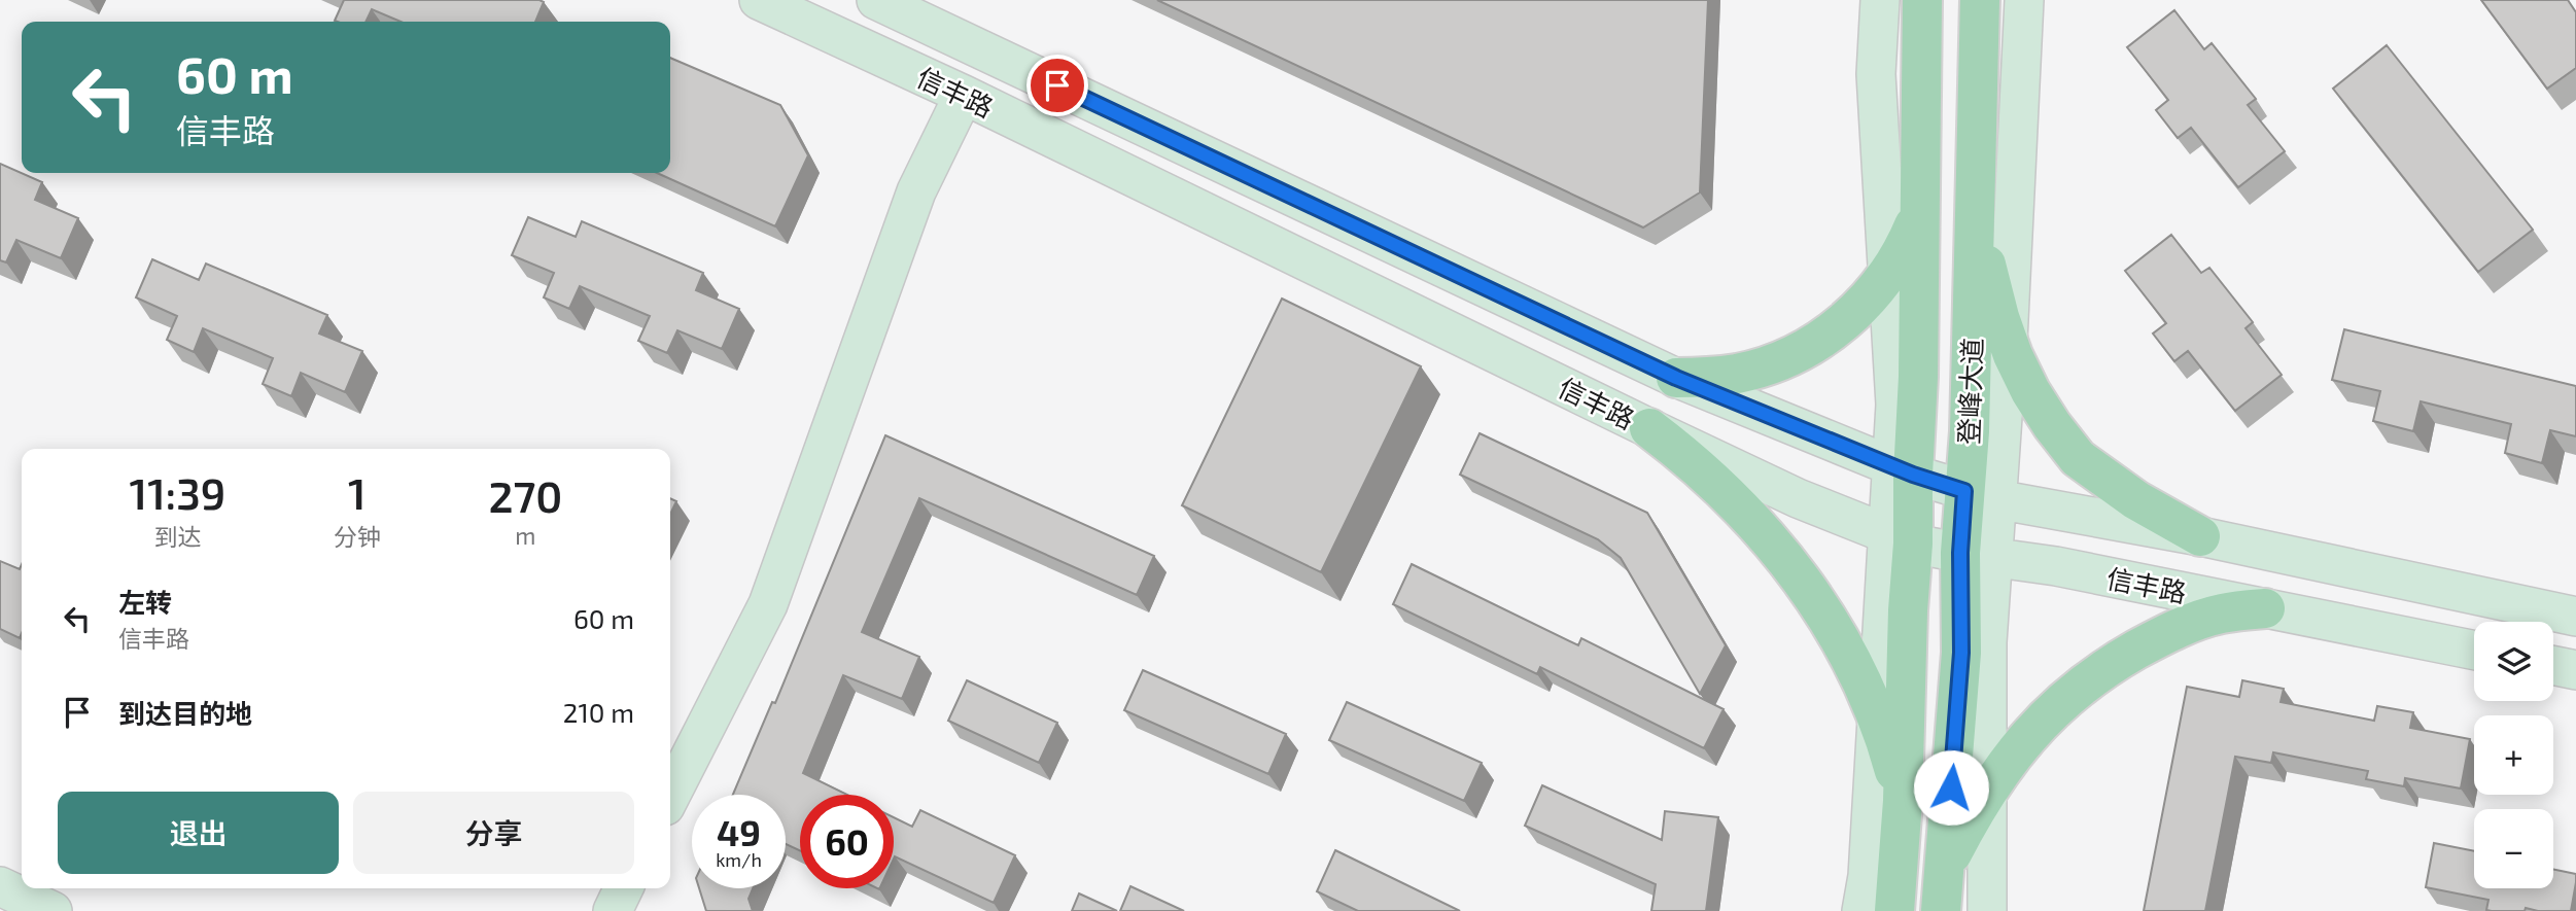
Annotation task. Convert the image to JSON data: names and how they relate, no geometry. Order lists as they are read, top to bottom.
{
  "streets": {
    "main road": ["信丰路", "登峰大道"]
  },
  "crossings": [
    ["信丰路", "登峰大道"]
  ],
  "page": {
    "turn": ["60 m", "信丰路"],
    "eta": [
      "11:39",
      "到达",
      "1",
      "分钟",
      "270",
      "m"
    ],
    "list": [
      {
        "name": "左转",
        "note": "信丰路",
        "value": "60 m"
      },
      {
        "name": "到达目的地",
        "value": "210 m"
      }
    ],
    "map_buttons": ["+", "−"],
    "buttons": ["退出", "分享"],
    "speed": "49 km/h",
    "limit": "60"
  }
}
